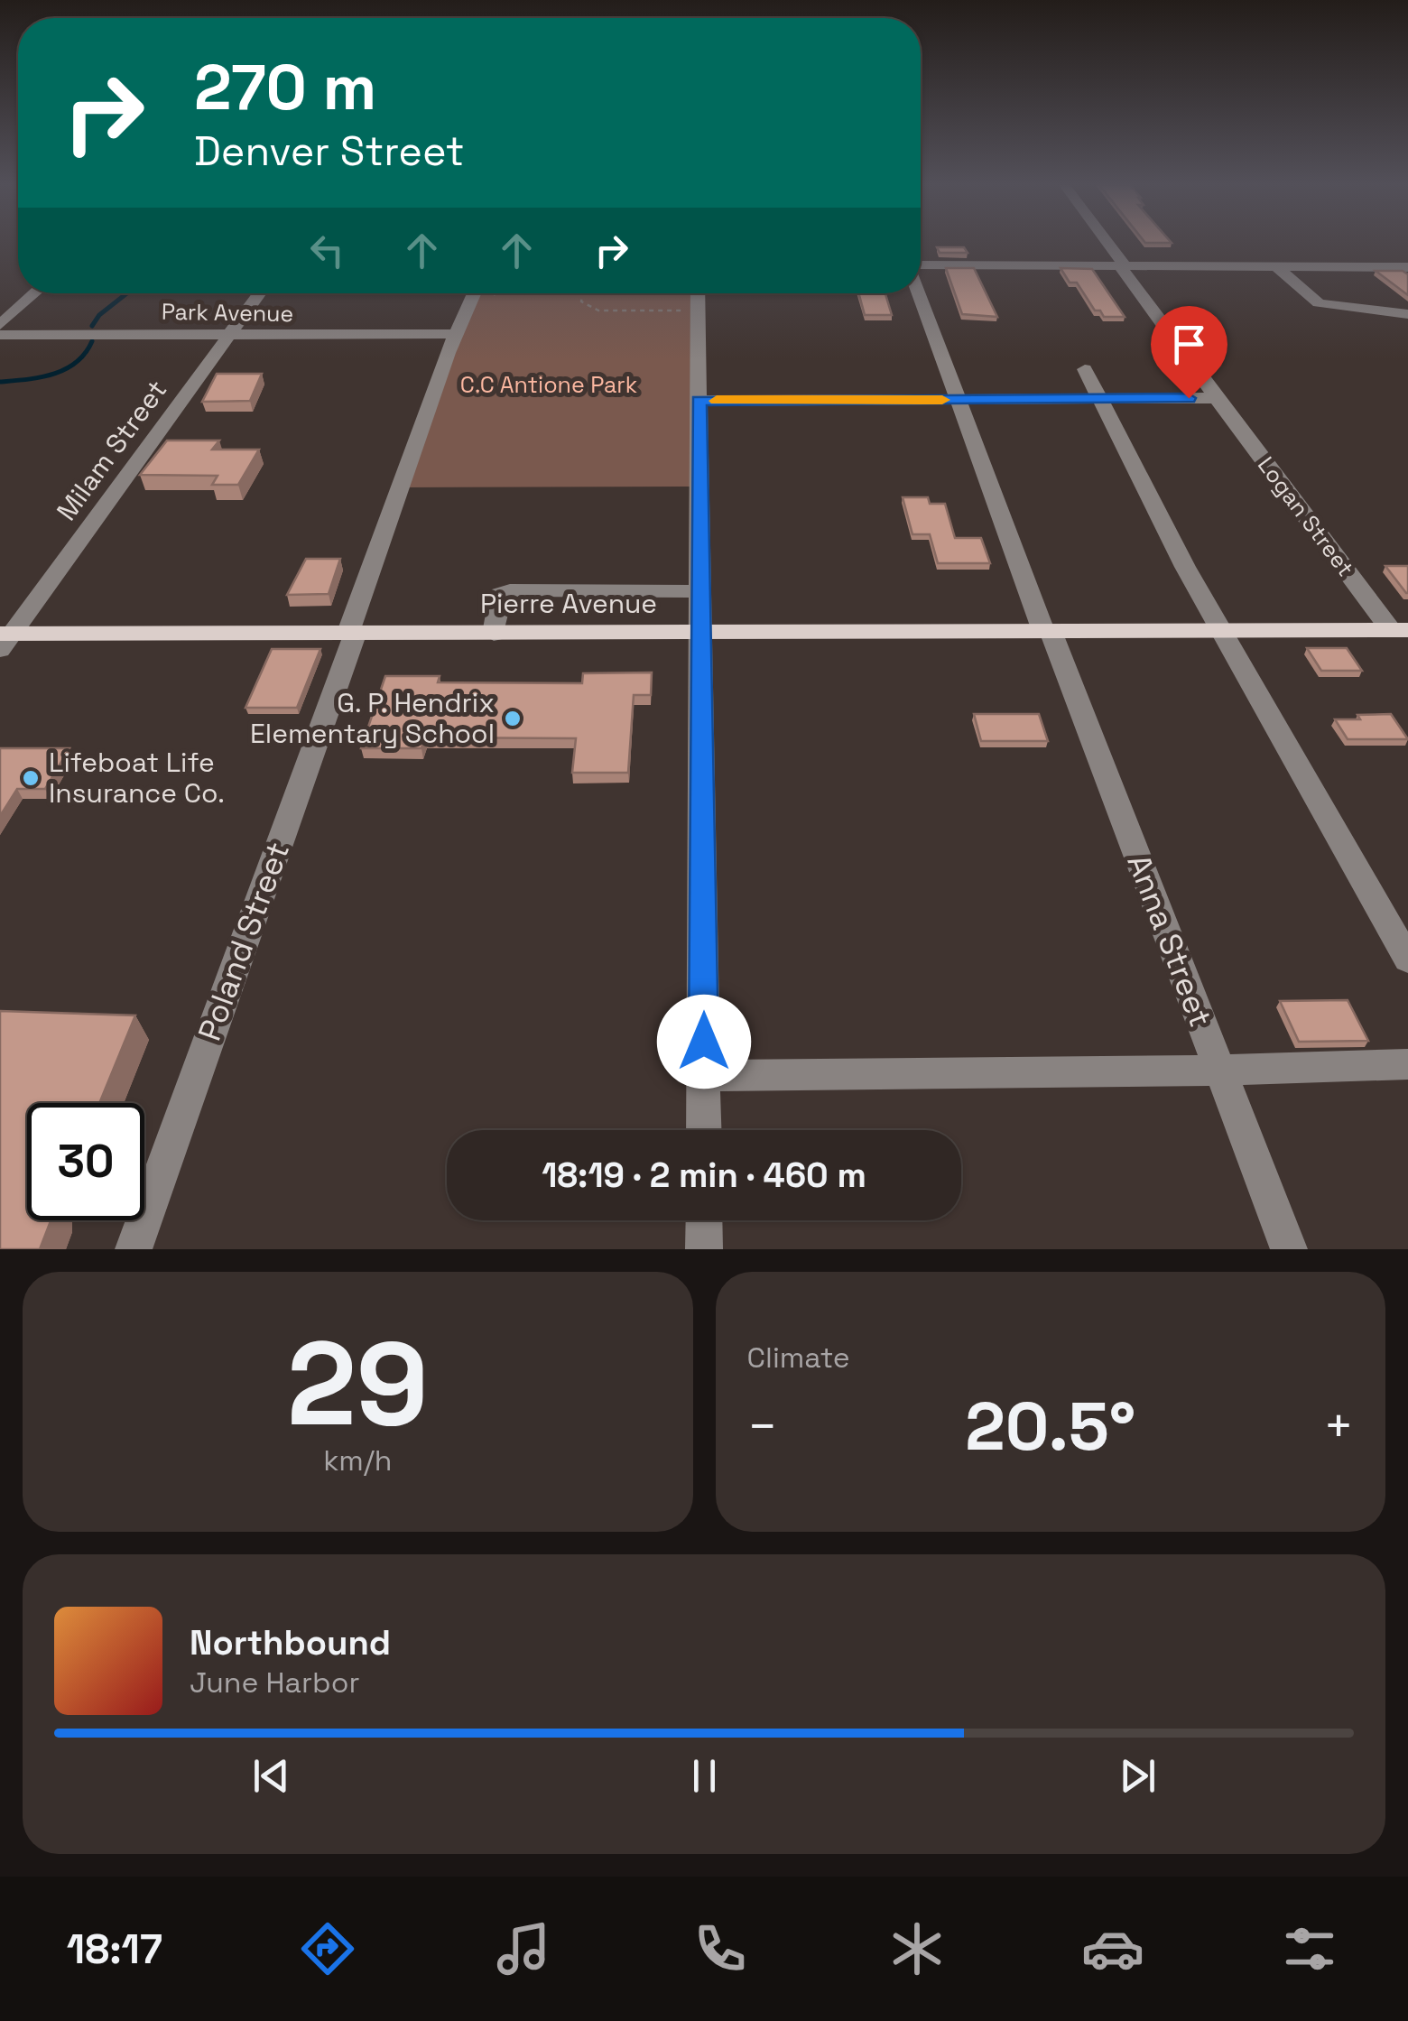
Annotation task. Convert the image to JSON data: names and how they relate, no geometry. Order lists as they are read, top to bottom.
{
  "streets": {
    "main road": ["Pierre Avenue"],
    "street": [
      "Park Avenue",
      "Milam Street",
      "Logan Street",
      "Anna Street",
      "Poland Street"
    ]
  },
  "crossings": [
    ["Park Avenue", "Milam Street"],
    ["Park Avenue", "Poland Street"],
    ["Milam Street", "Pierre Avenue"],
    ["Logan Street", "Pierre Avenue"],
    ["Pierre Avenue", "Anna Street"],
    ["Pierre Avenue", "Poland Street"]
  ],
  "parks": ["C.C Antione Park"],
  "places": ["G. P. Hendrix Elementary School", "Lifeboat Life Insurance Co."],
  "page": {
    "turn": ["270 m", "Denver Street"],
    "limit": "30",
    "trip": "18:19 · 2 min · 460 m",
    "tile": [
      ["29", "km/h"],
      "Climate"
    ],
    "heat": ["−", "20.5°", "+"],
    "song": ["Northbound", "June Harbor"],
    "tabs": "18:17"
  }
}
